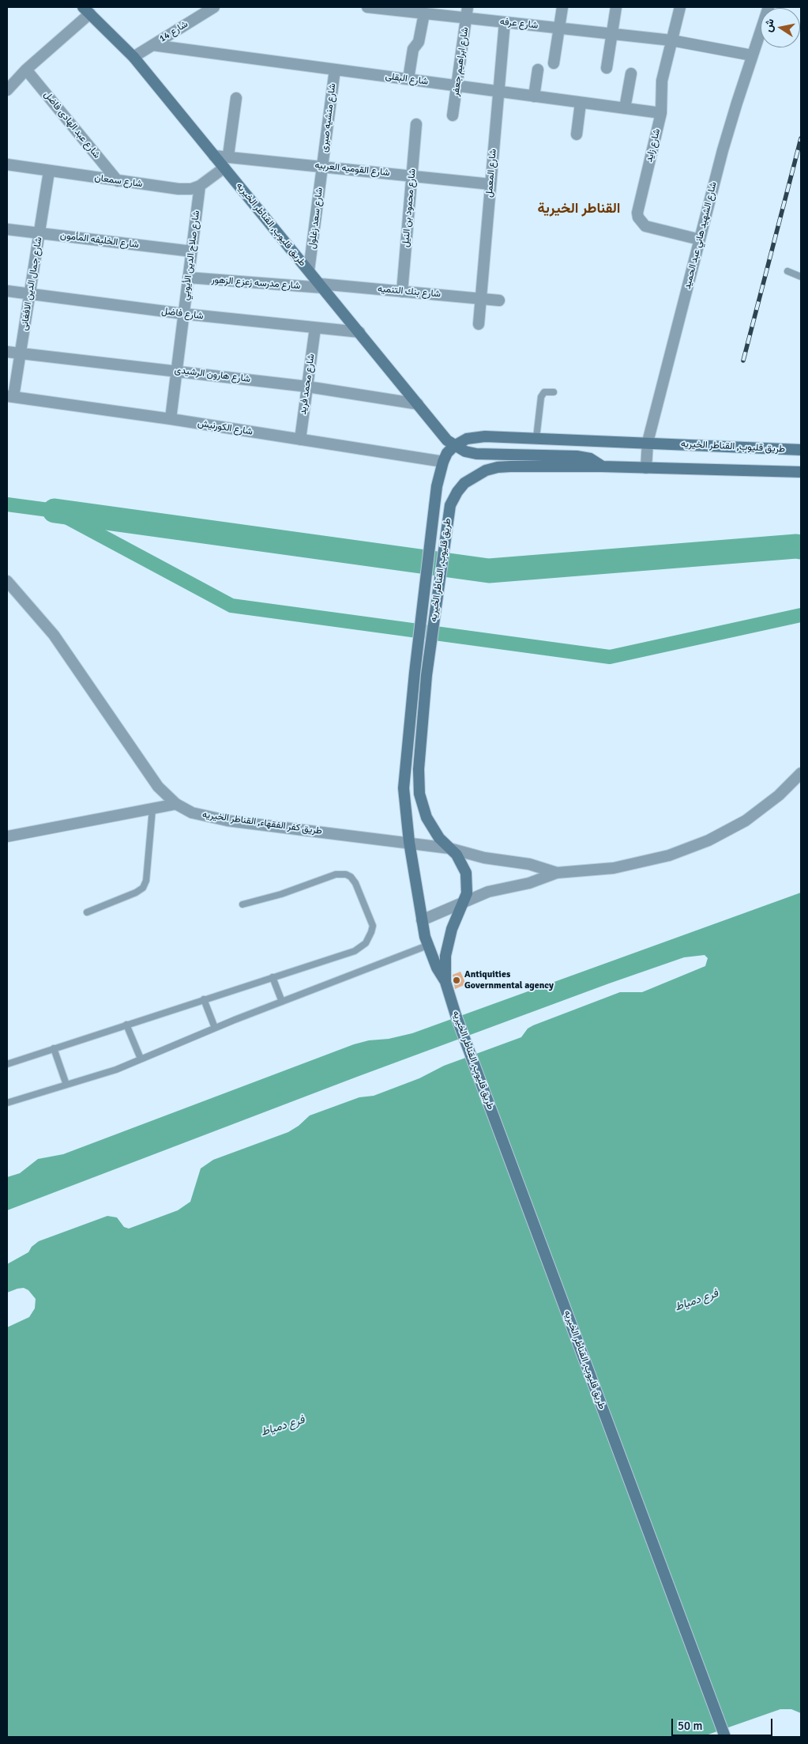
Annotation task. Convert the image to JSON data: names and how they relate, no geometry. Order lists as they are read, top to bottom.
{
  "streets": {
    "main road": ["طريق قليوب, القناطر الخيريه"],
    "street": [
      "شارع عرفه",
      "شارع 14",
      "شارع ابراهيم جعفر",
      "شارع البقلى",
      "شارع منشيه صبرى",
      "شارع عبد الهادى فاضل",
      "شارع زايد",
      "شارع القوميه العربيه",
      "شارع المعمل",
      "شارع سمعان",
      "شارع محمود بن النيل",
      "شارع سعد زغلول",
      "شارع الشهيد هاني عبد الحميد",
      "شارع الخليفه المأمون",
      "شارع صلاح الدين الأيوبي",
      "شارع مدرسه زعزع الزهور",
      "شارع جمال الدين الافغانى",
      "شارع بنك التنميه",
      "شارع فاضل",
      "شارع هارون الرشيدى",
      "شارع محمد فريد",
      "شارع الكورنيش",
      "طريق كفر الفقهاء, القناطر الخيريه"
    ]
  },
  "crossings": [
    ["شارع عرفه", "شارع ابراهيم جعفر"],
    ["شارع عرفه", "شارع زايد"],
    ["شارع عرفه", "شارع المعمل"],
    ["شارع عرفه", "شارع الشهيد هاني عبد الحميد"],
    ["شارع 14", "شارع البقلى"],
    ["شارع 14", "طريق قليوب, القناطر الخيريه"],
    ["شارع ابراهيم جعفر", "شارع البقلى"],
    ["شارع البقلى", "شارع منشيه صبرى"],
    ["شارع البقلى", "شارع زايد"],
    ["شارع البقلى", "شارع المعمل"],
    ["شارع منشيه صبرى", "شارع القوميه العربيه"],
    ["شارع منشيه صبرى", "شارع سعد زغلول"],
    ["شارع عبد الهادى فاضل", "شارع سمعان"],
    ["شارع زايد", "شارع الشهيد هاني عبد الحميد"],
    ["شارع القوميه العربيه", "شارع المعمل"],
    ["شارع القوميه العربيه", "شارع محمود بن النيل"],
    ["شارع القوميه العربيه", "شارع سعد زغلول"],
    ["شارع القوميه العربيه", "طريق قليوب, القناطر الخيريه"],
    ["شارع المعمل", "شارع بنك التنميه"],
    ["شارع سمعان", "طريق قليوب, القناطر الخيريه"],
    ["شارع سمعان", "شارع صلاح الدين الأيوبي"],
    ["شارع سمعان", "شارع جمال الدين الافغانى"],
    ["شارع محمود بن النيل", "شارع بنك التنميه"],
    ["شارع سعد زغلول", "طريق قليوب, القناطر الخيريه"],
    ["طريق قليوب, القناطر الخيريه", "شارع الشهيد هاني عبد الحميد"],
    ["طريق قليوب, القناطر الخيريه", "شارع مدرسه زعزع الزهور"],
    ["طريق قليوب, القناطر الخيريه", "شارع بنك التنميه"],
    ["طريق قليوب, القناطر الخيريه", "شارع فاضل"],
    ["طريق قليوب, القناطر الخيريه", "شارع هارون الرشيدى"],
    ["طريق قليوب, القناطر الخيريه", "شارع الكورنيش"],
    ["طريق قليوب, القناطر الخيريه", "طريق كفر الفقهاء, القناطر الخيريه"],
    ["شارع الخليفه المأمون", "شارع صلاح الدين الأيوبي"],
    ["شارع الخليفه المأمون", "شارع جمال الدين الافغانى"],
    ["شارع صلاح الدين الأيوبي", "شارع مدرسه زعزع الزهور"],
    ["شارع صلاح الدين الأيوبي", "شارع فاضل"],
    ["شارع صلاح الدين الأيوبي", "شارع هارون الرشيدى"],
    ["شارع صلاح الدين الأيوبي", "شارع الكورنيش"],
    ["شارع مدرسه زعزع الزهور", "شارع بنك التنميه"],
    ["شارع جمال الدين الافغانى", "شارع فاضل"],
    ["شارع جمال الدين الافغانى", "شارع هارون الرشيدى"],
    ["شارع جمال الدين الافغانى", "شارع الكورنيش"],
    ["شارع فاضل", "شارع محمد فريد"],
    ["شارع هارون الرشيدى", "شارع محمد فريد"],
    ["شارع محمد فريد", "شارع الكورنيش"]
  ],
  "districts": ["القناطر الخيرية"],
  "water": ["فرع دمياط"],
  "places": ["Antiquities Governmental agency"],
  "scale_bar": "50 m",
  "north": "left"
}
